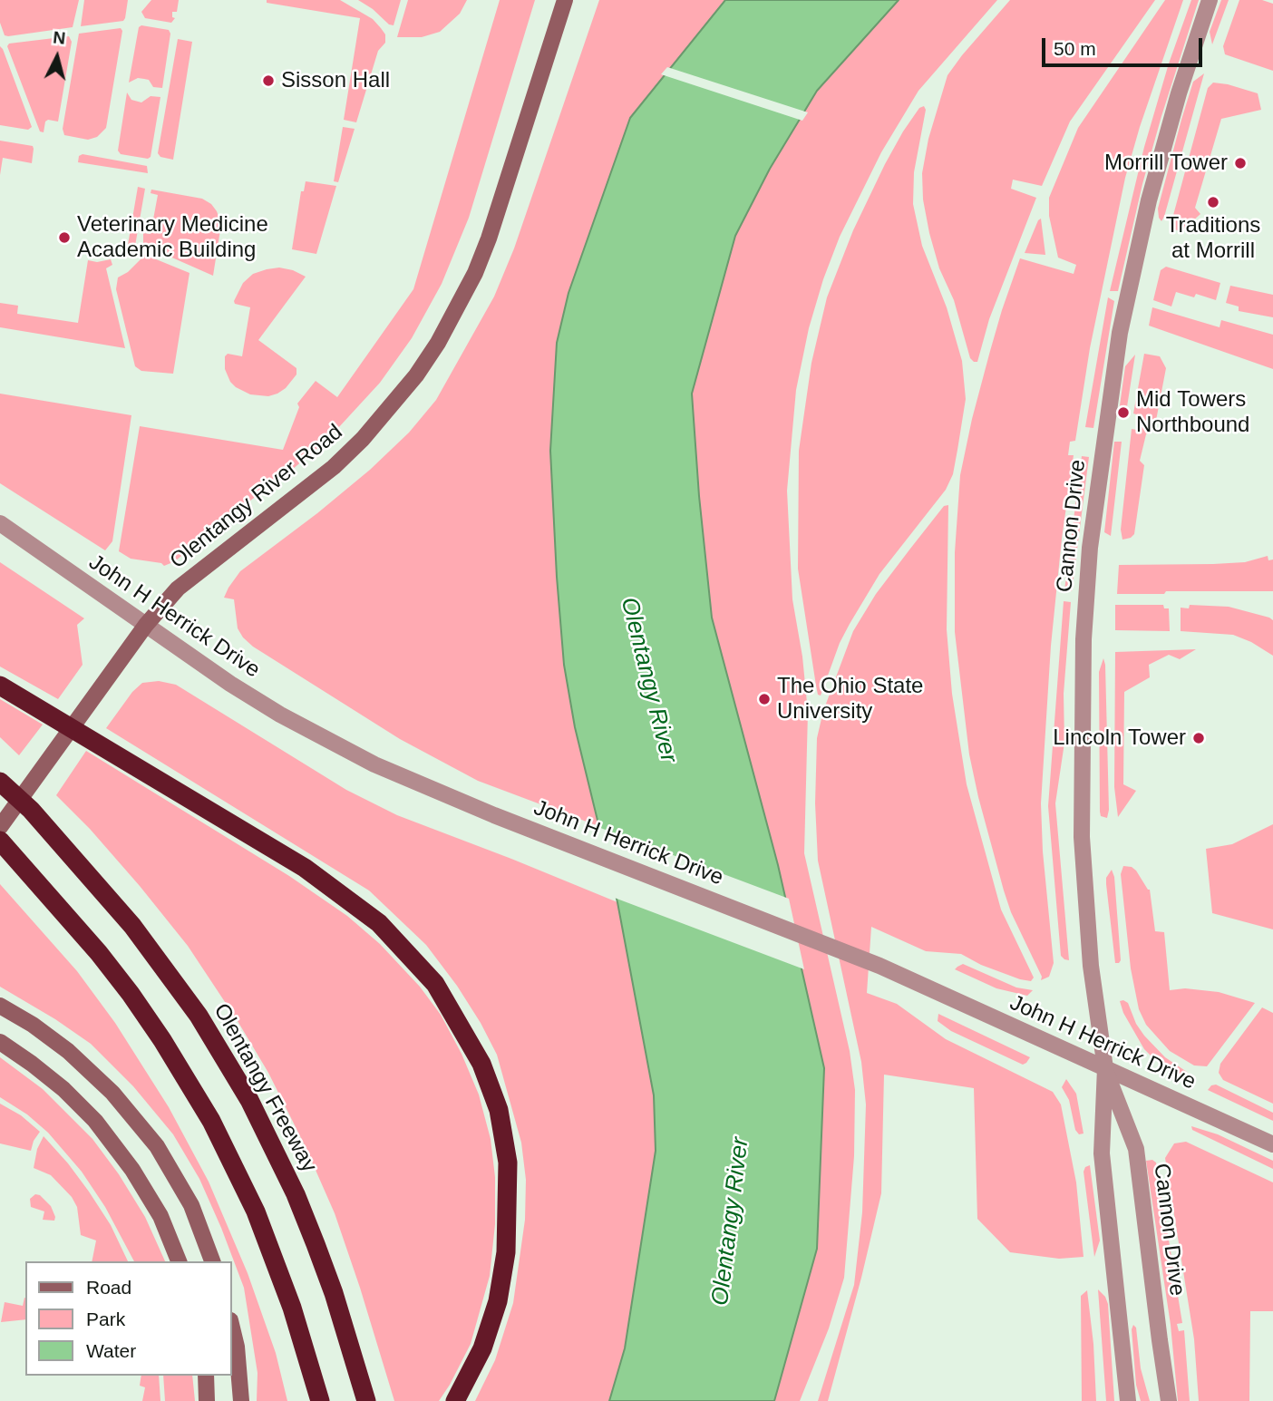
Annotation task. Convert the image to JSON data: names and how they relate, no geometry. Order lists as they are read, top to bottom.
{
  "streets": {
    "highway": ["Olentangy Freeway"],
    "main road": ["Olentangy River Road"],
    "street": ["Cannon Drive", "John H Herrick Drive"]
  },
  "crossings": [
    ["Olentangy River Road", "John H Herrick Drive"],
    ["Cannon Drive", "John H Herrick Drive"]
  ],
  "water": ["Olentangy River"],
  "places": [
    "Sisson Hall",
    "Morrill Tower",
    "Traditions at Morrill",
    "Veterinary Medicine Academic Building",
    "Mid Towers Northbound",
    "The Ohio State University",
    "Lincoln Tower"
  ],
  "legend": ["Road", "Park", "Water"],
  "scale_bar": "50 m",
  "north": "top"
}
